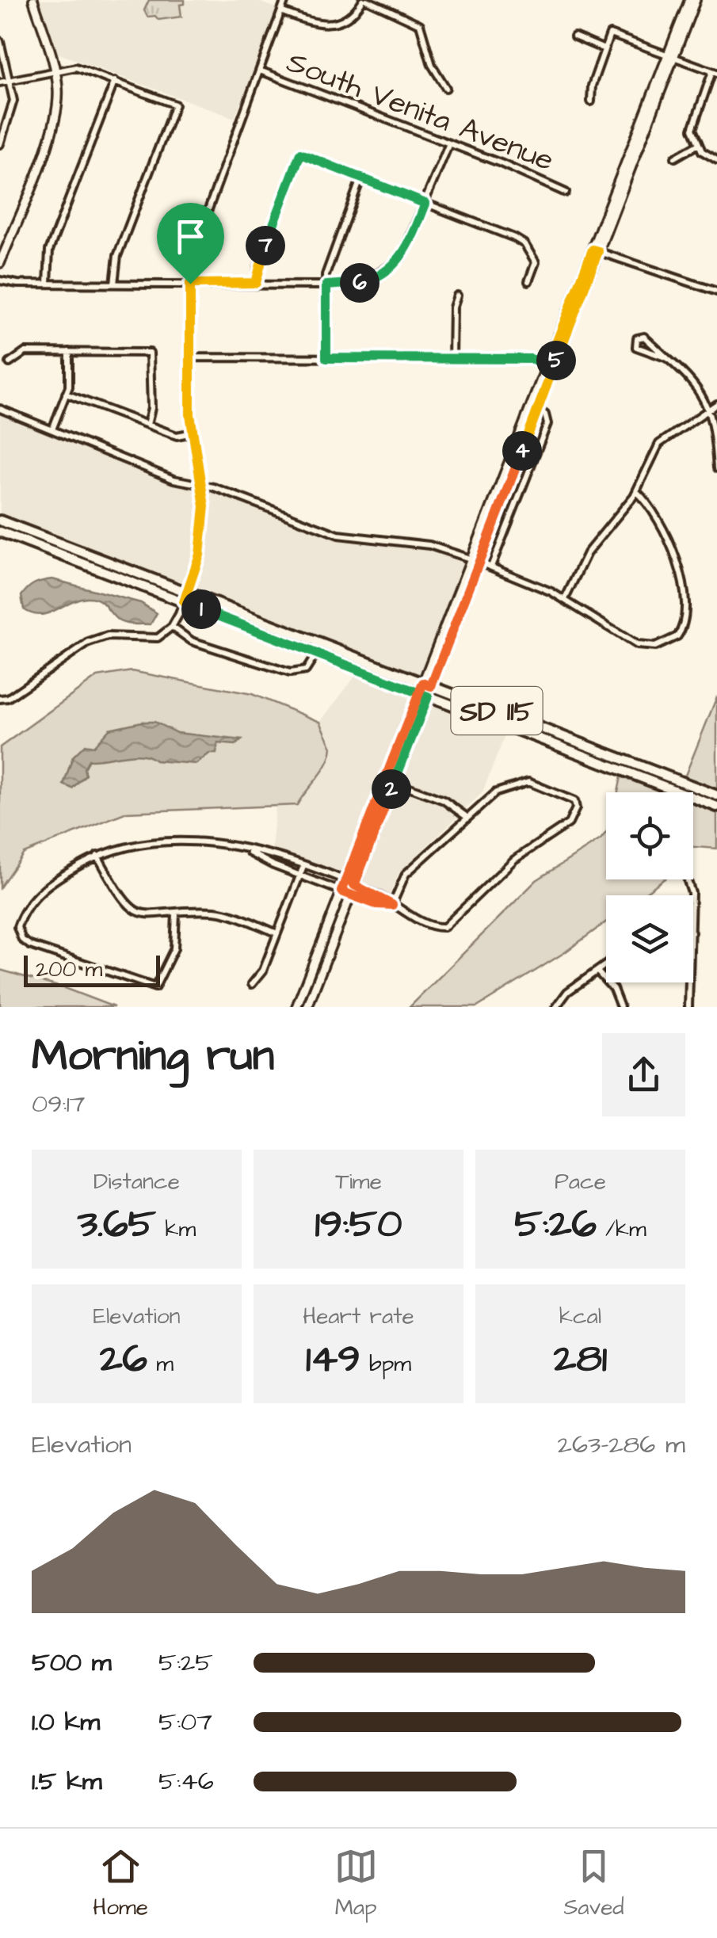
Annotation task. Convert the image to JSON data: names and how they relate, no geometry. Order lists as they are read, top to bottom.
{
  "streets": {
    "main road": ["SD 115"],
    "street": ["South Venita Avenue"]
  },
  "scale_bar": "200 m",
  "page": {
    "pins": [
      "7",
      "6",
      "5",
      "4",
      "1",
      "2"
    ],
    "scale": "200 m",
    "heading": ["Morning run", "09:17"],
    "stats": [
      ["Distance", "3.65 km"],
      ["Time", "19:50"],
      ["Pace", "5:26 /km"],
      ["Elevation", "26 m"],
      ["Heart rate", "149 bpm"],
      ["kcal", "281"]
    ],
    "chart": ["Elevation", "263–286 m"],
    "list": [
      {
        "name": "500 m",
        "note": "5:25"
      },
      {
        "name": "1.0 km",
        "note": "5:07"
      },
      {
        "name": "1.5 km",
        "note": "5:46"
      }
    ],
    "tabs": ["Home", "Map", "Saved"]
  }
}
